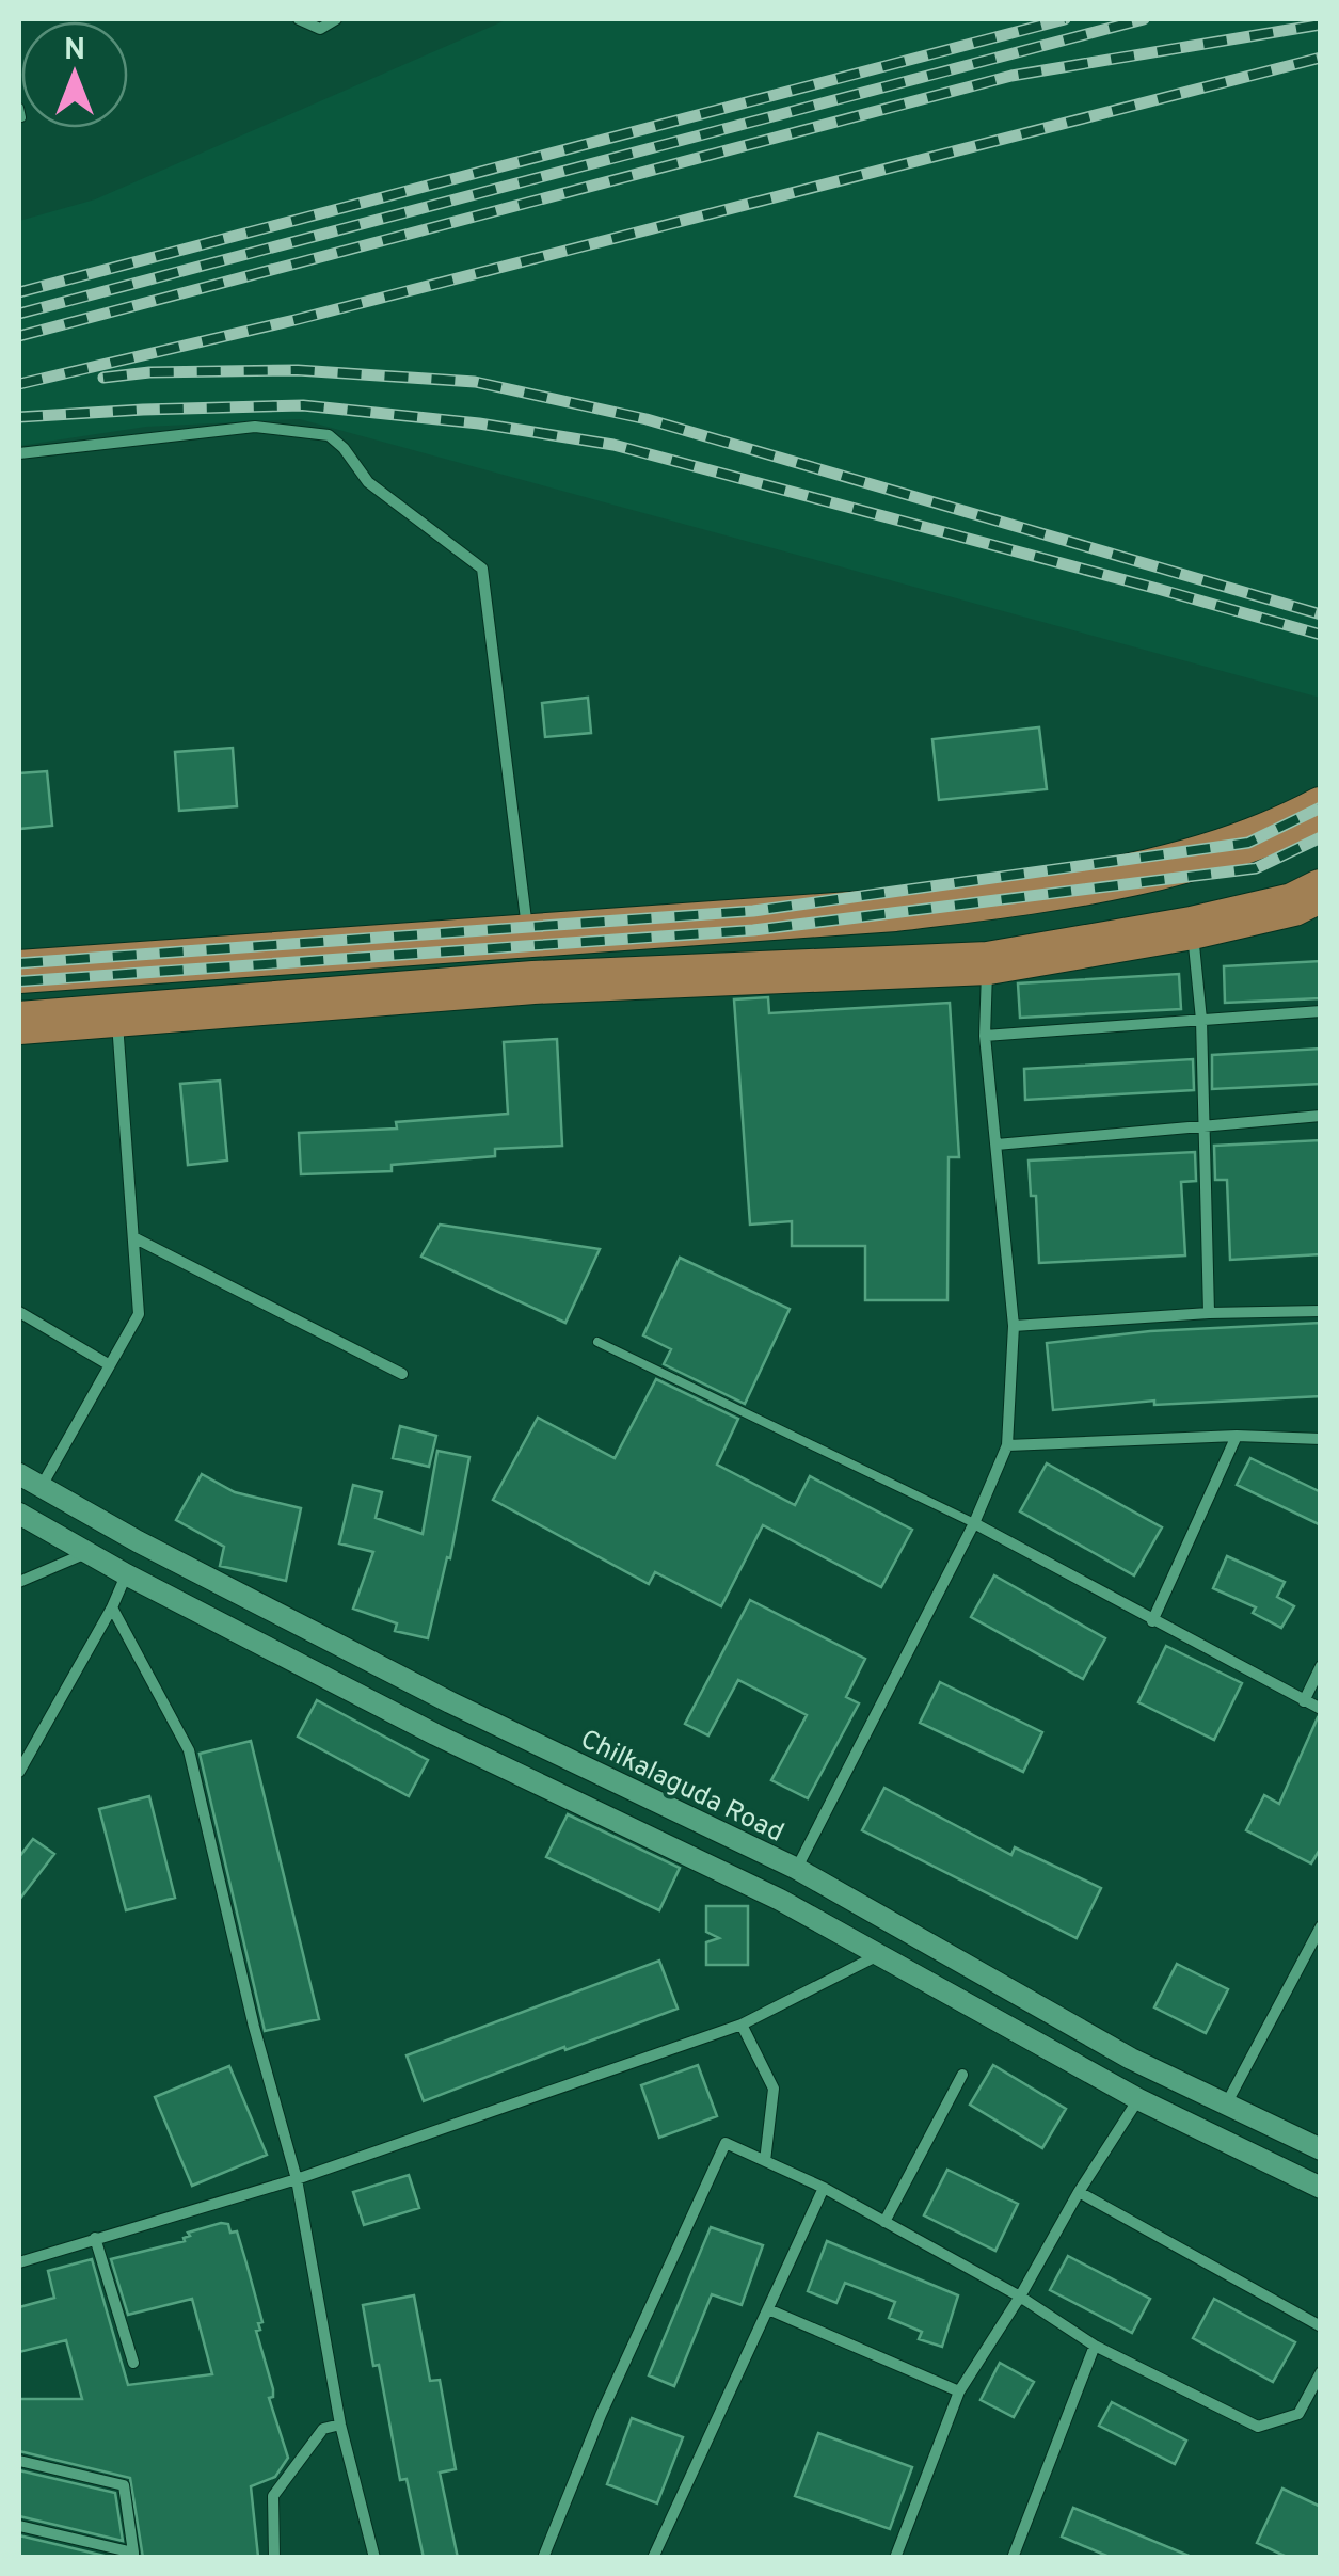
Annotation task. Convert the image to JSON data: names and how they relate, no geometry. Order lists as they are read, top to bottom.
{
  "streets": {
    "main road": ["Chilkalaguda Road"]
  },
  "north": "top"
}
